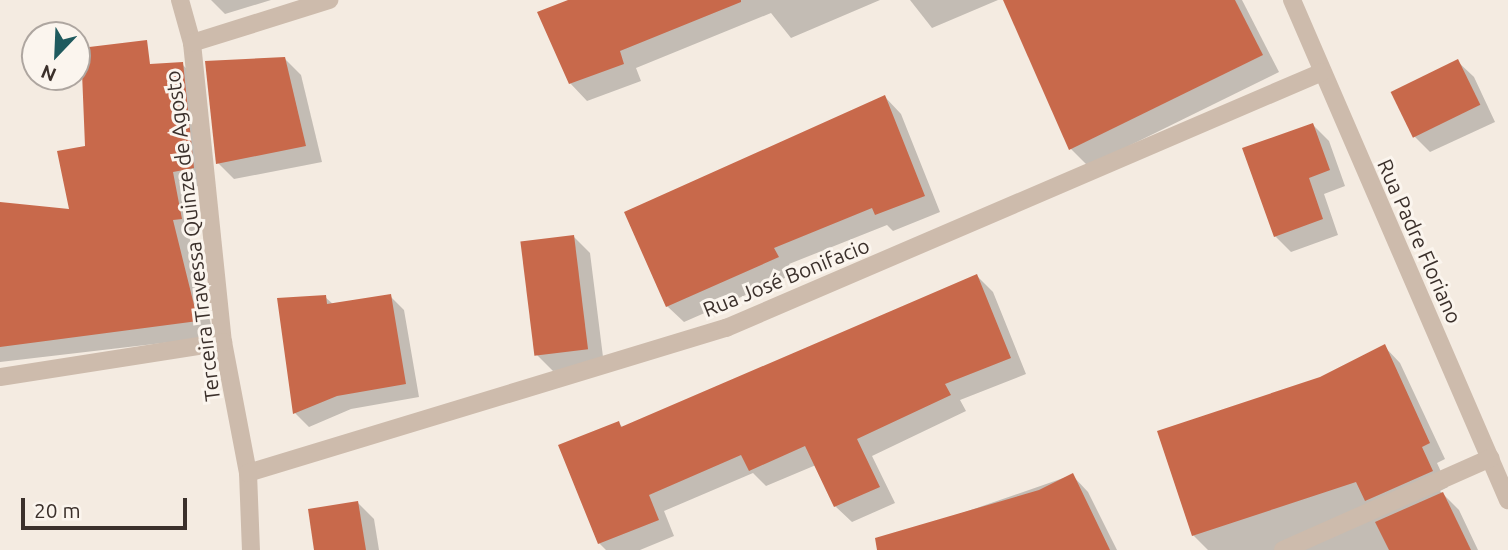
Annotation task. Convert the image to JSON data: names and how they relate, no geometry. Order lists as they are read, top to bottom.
{
  "streets": {
    "street": ["Terceira Travessa Quinze de Agosto", "Rua Padre Floriano", "Rua José Bonifacio"]
  },
  "crossings": [
    ["Terceira Travessa Quinze de Agosto", "Rua José Bonifacio"],
    ["Rua Padre Floriano", "Rua José Bonifacio"]
  ],
  "scale_bar": "20 m",
  "north": "bottom left"
}
